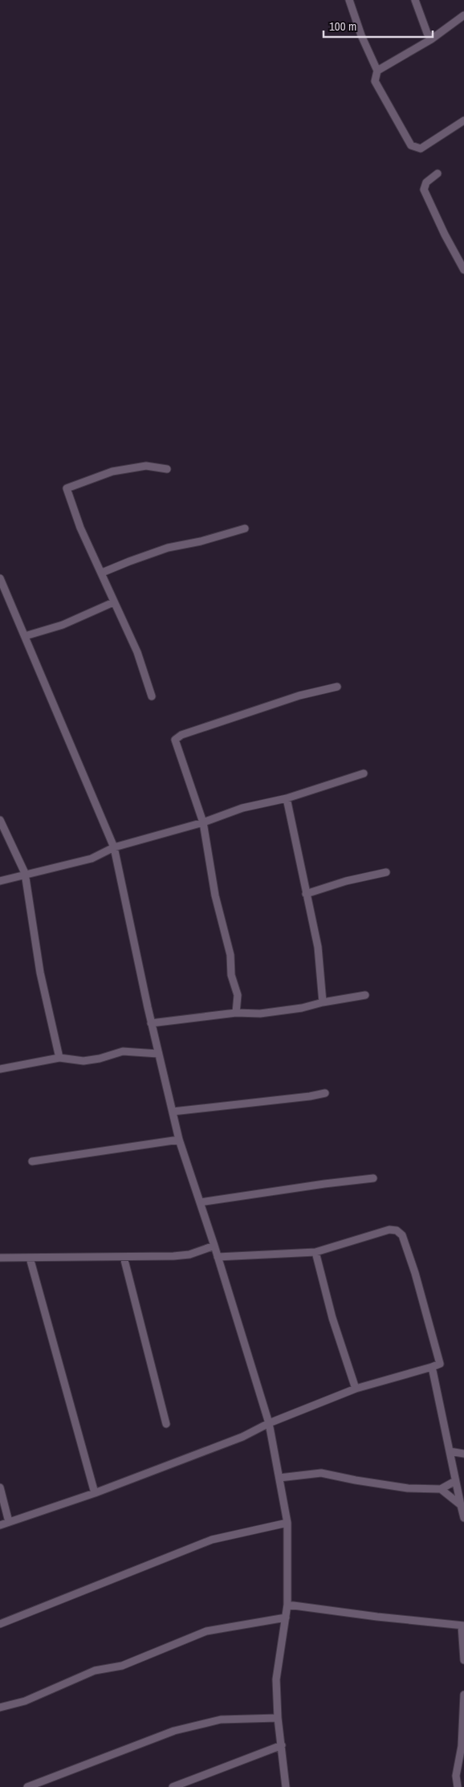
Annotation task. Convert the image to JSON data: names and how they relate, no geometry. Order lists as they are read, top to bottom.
{
  "scale_bar": "100 m"
}
